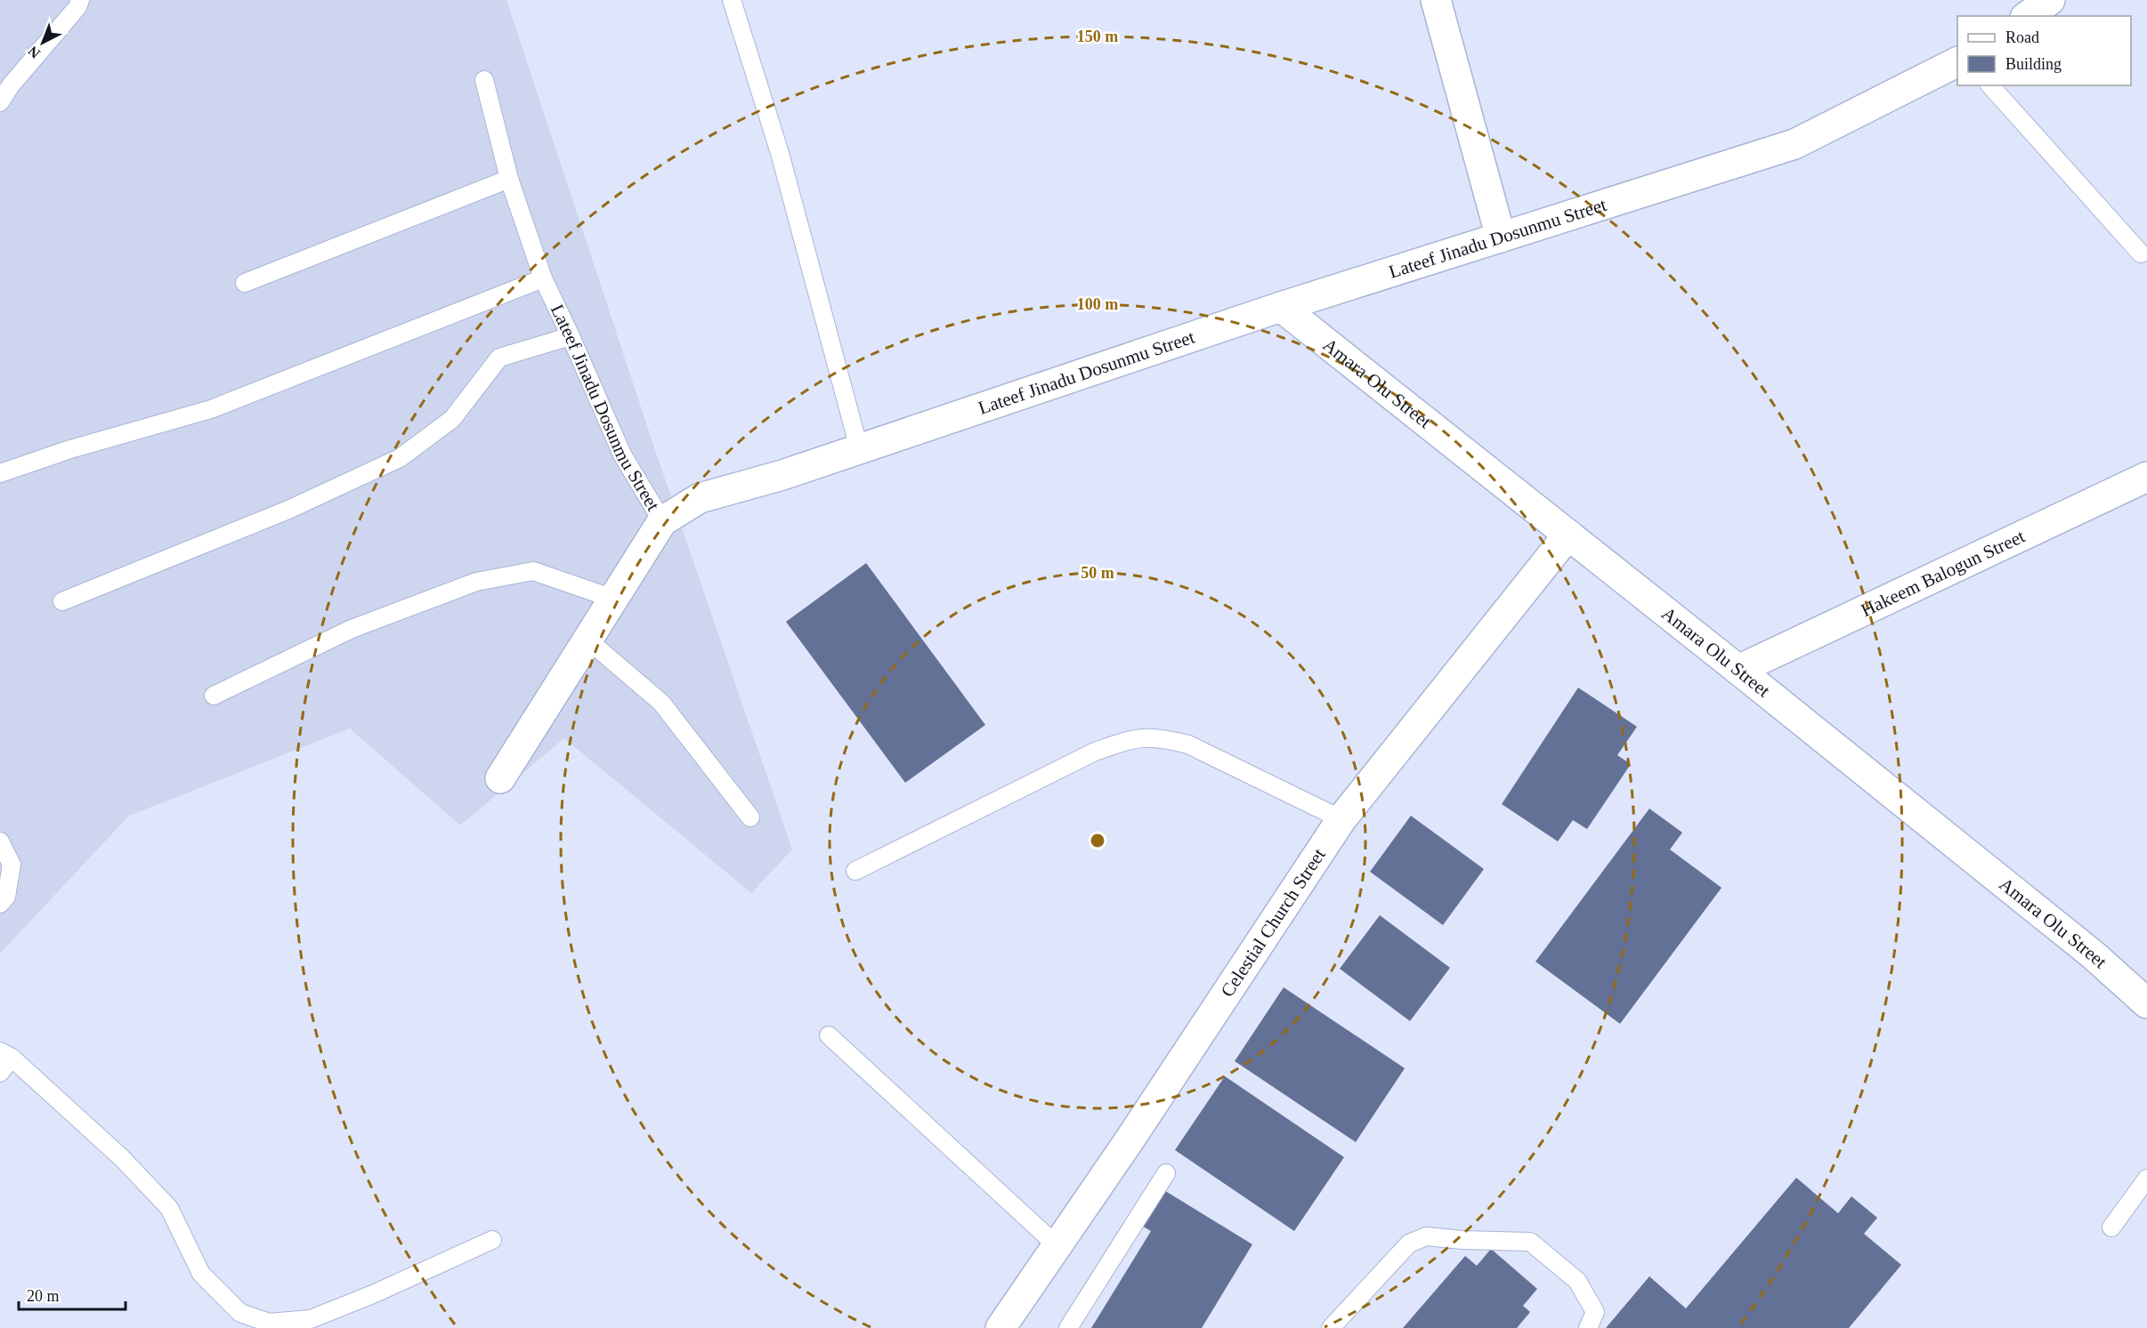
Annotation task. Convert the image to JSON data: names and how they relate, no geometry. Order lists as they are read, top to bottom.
{
  "streets": {
    "street": [
      "Lateef Jinadu Dosunmu Street",
      "Amara Olu Street",
      "Hakeem Balogun Street",
      "Celestial Church Street"
    ]
  },
  "crossings": [
    ["Lateef Jinadu Dosunmu Street", "Amara Olu Street"],
    ["Amara Olu Street", "Hakeem Balogun Street"],
    ["Amara Olu Street", "Celestial Church Street"]
  ],
  "legend": ["Road", "Building"],
  "scale_bar": "20 m",
  "north": "bottom left",
  "rings": ["150 m", "100 m", "50 m"]
}
